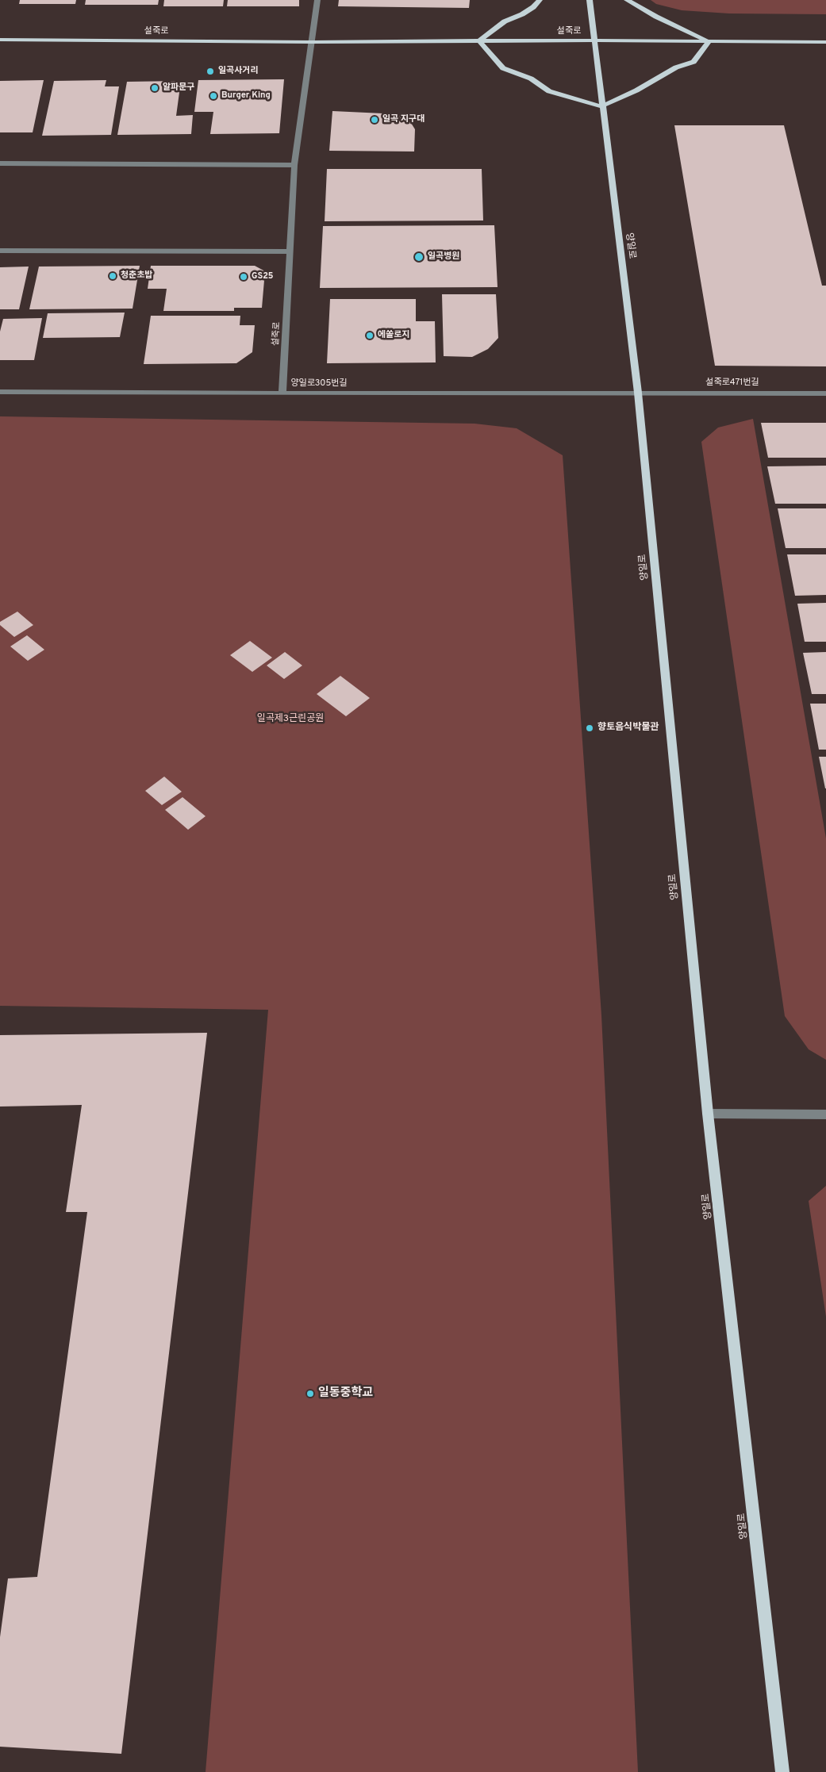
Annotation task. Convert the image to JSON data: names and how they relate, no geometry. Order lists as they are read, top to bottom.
{
  "streets": {
    "main road": ["설죽로", "양일로"],
    "street": ["설죽로471번길", "양일로305번길"]
  },
  "crossings": [
    ["설죽로", "양일로"],
    ["설죽로", "양일로305번길"],
    ["양일로", "설죽로471번길"],
    ["양일로", "양일로305번길"],
    ["설죽로471번길", "양일로305번길"]
  ],
  "parks": ["일곡제3근린공원"],
  "places": [
    "일곡사거리",
    "알파문구",
    "Burger King",
    "일곡 지구대",
    "일곡병원",
    "청춘초밥",
    "GS25",
    "에쏠로지",
    "향토음식박물관",
    "일동중학교"
  ]
}
